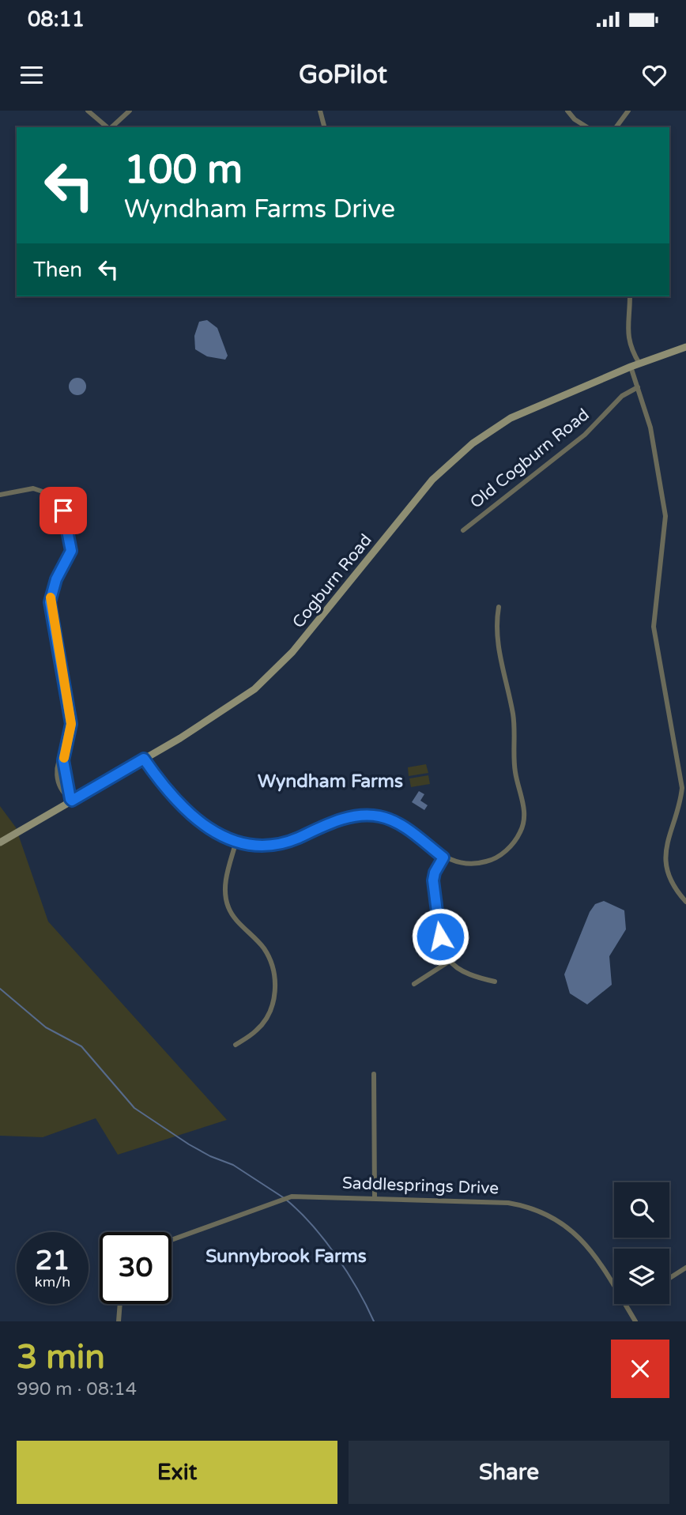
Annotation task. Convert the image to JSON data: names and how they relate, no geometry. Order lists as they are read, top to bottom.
{
  "streets": {
    "street": ["Old Cogburn Road", "Cogburn Road", "Saddlesprings Drive"]
  },
  "districts": ["Wyndham Farms", "Sunnybrook Farms"],
  "page": {
    "status": "08:11",
    "header": "GoPilot",
    "turn": ["100 m", "Wyndham Farms Drive"],
    "then": "Then",
    "speed": "21 km/h",
    "limit": "30",
    "heading": ["3 min", "990 m · 08:14"],
    "buttons": ["Exit", "Share"]
  }
}
